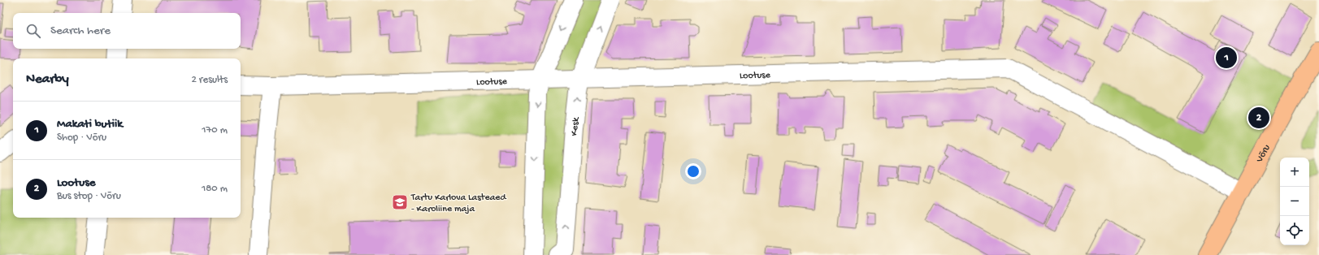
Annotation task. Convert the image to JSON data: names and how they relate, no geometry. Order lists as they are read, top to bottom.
{
  "streets": {
    "main road": ["Võru"],
    "street": ["Lootuse", "Kesk"]
  },
  "crossings": [
    ["Lootuse", "Kesk"],
    ["Lootuse", "Võru"]
  ],
  "places": {
    "school or university": ["Tartu Karlova Lasteaed - Karoliine maja"]
  },
  "page": {
    "search": "Search here",
    "pins": ["1", "2"],
    "heading": ["Nearby", "2 results"],
    "list": [
      {
        "mark": "1",
        "name": "Makati butiik",
        "note": "Shop · Võru",
        "value": "170 m"
      },
      {
        "mark": "2",
        "name": "Lootuse",
        "note": "Bus stop · Võru",
        "value": "180 m"
      }
    ],
    "map_buttons": ["+", "−"]
  }
}
